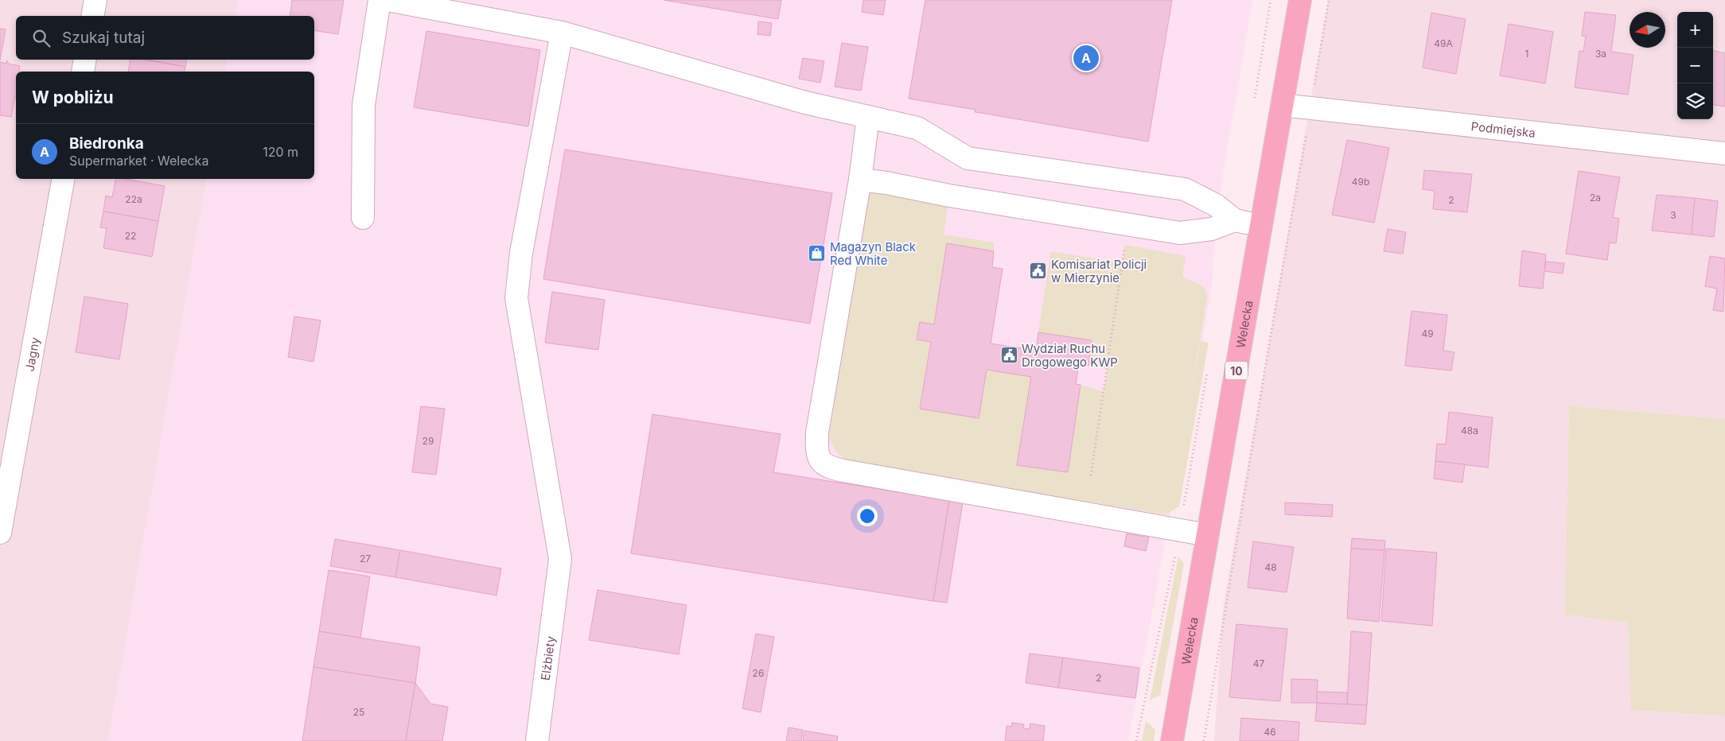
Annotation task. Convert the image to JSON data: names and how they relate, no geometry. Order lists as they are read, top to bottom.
{
  "streets": {
    "main road": ["Welecka", "10"],
    "street": ["Podmiejska", "Jagny", "Elżbiety"]
  },
  "crossings": [
    ["Podmiejska", "Welecka"]
  ],
  "places": {
    "shop": ["Magazyn Black Red White"],
    "public building": ["Komisariat Policji w Mierzynie", "Wydział Ruchu Drogowego KWP"]
  },
  "house_numbers": [
    "49A",
    "1",
    "3a",
    "49b",
    "2a",
    "22a",
    "2",
    "3",
    "22",
    "49",
    "48a",
    "29",
    "27",
    "48",
    "47",
    "26",
    "2",
    "25",
    "46"
  ],
  "north": "left",
  "page": {
    "map_buttons": ["+", "−"],
    "search": "Szukaj tutaj",
    "pins": "A",
    "heading": "W pobliżu",
    "list": [
      {
        "mark": "A",
        "name": "Biedronka",
        "note": "Supermarket · Welecka",
        "value": "120 m"
      }
    ]
  }
}
